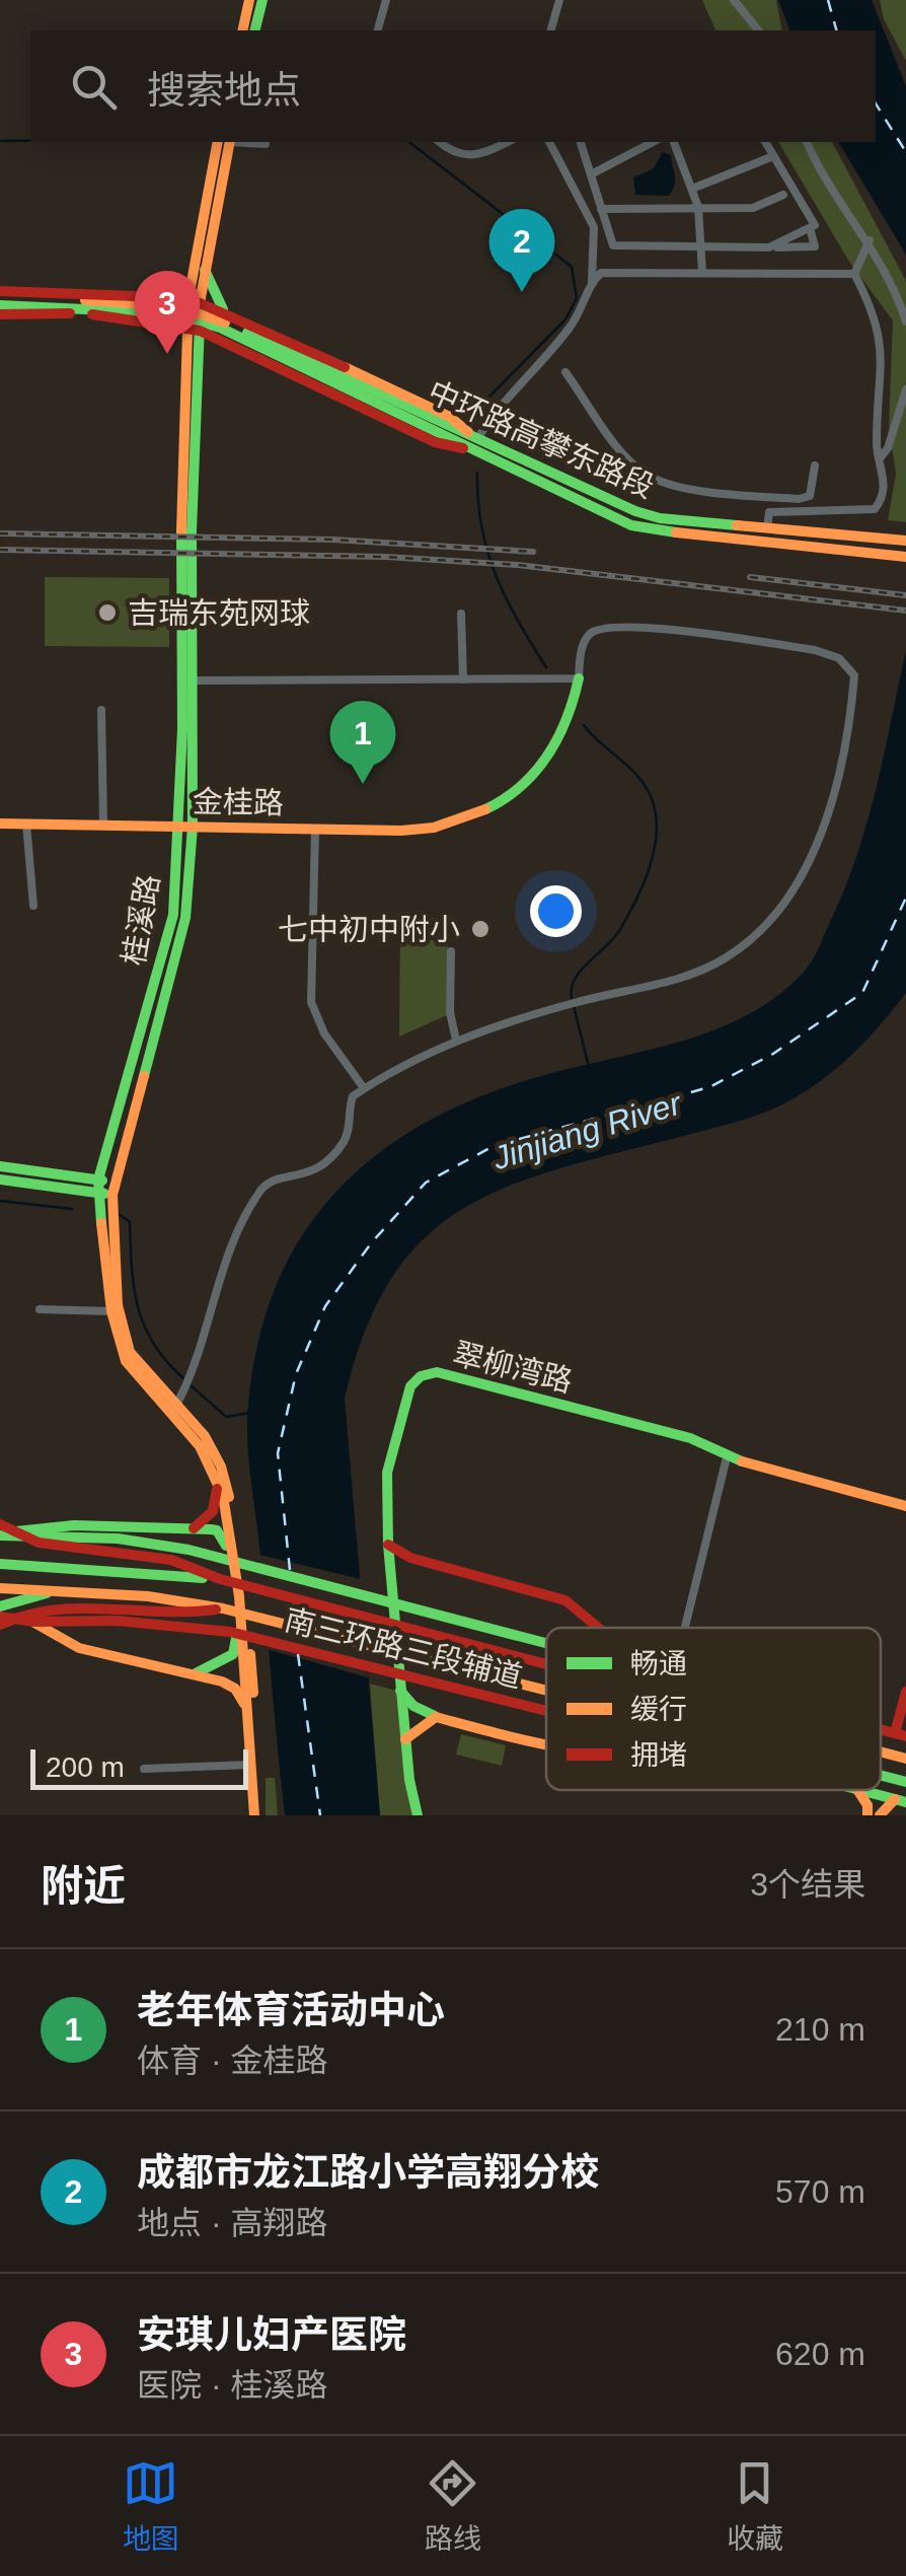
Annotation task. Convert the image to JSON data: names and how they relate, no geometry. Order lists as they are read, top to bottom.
{
  "streets": {
    "main road": [
      "中环路高攀东路段",
      "金桂路",
      "桂溪路",
      "翠柳湾路",
      "南三环路三段辅道"
    ]
  },
  "crossings": [
    ["中环路高攀东路段", "桂溪路"],
    ["金桂路", "桂溪路"]
  ],
  "water": ["Jinjiang River"],
  "places": ["吉瑞东苑网球", "七中初中附小"],
  "legend": ["畅通", "缓行", "拥堵"],
  "scale_bar": "200 m",
  "page": {
    "search": "搜索地点",
    "pins": ["2", "3", "1"],
    "scale": "200 m",
    "heading": ["附近", "3个结果"],
    "list": [
      {
        "mark": "1",
        "name": "老年体育活动中心",
        "note": "体育 · 金桂路",
        "value": "210 m"
      },
      {
        "mark": "2",
        "name": "成都市龙江路小学高翔分校",
        "note": "地点 · 高翔路",
        "value": "570 m"
      },
      {
        "mark": "3",
        "name": "安琪儿妇产医院",
        "note": "医院 · 桂溪路",
        "value": "620 m"
      }
    ],
    "nav": ["地图", "路线", "收藏"]
  }
}
